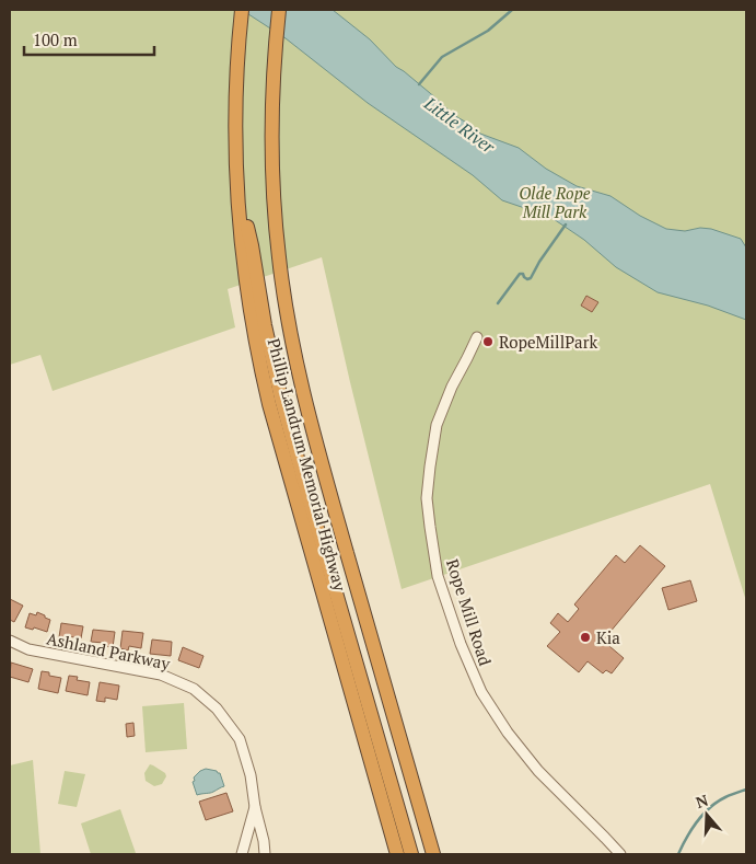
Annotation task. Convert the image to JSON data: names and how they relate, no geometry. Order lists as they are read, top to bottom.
{
  "streets": {
    "highway": ["Phillip Landrum Memorial Highway"],
    "street": ["Rope Mill Road", "Ashland Parkway"]
  },
  "water": ["Little River"],
  "parks": ["Olde Rope Mill Park"],
  "places": ["RopeMillPark", "Kia"],
  "scale_bar": "100 m",
  "north": "top"
}
